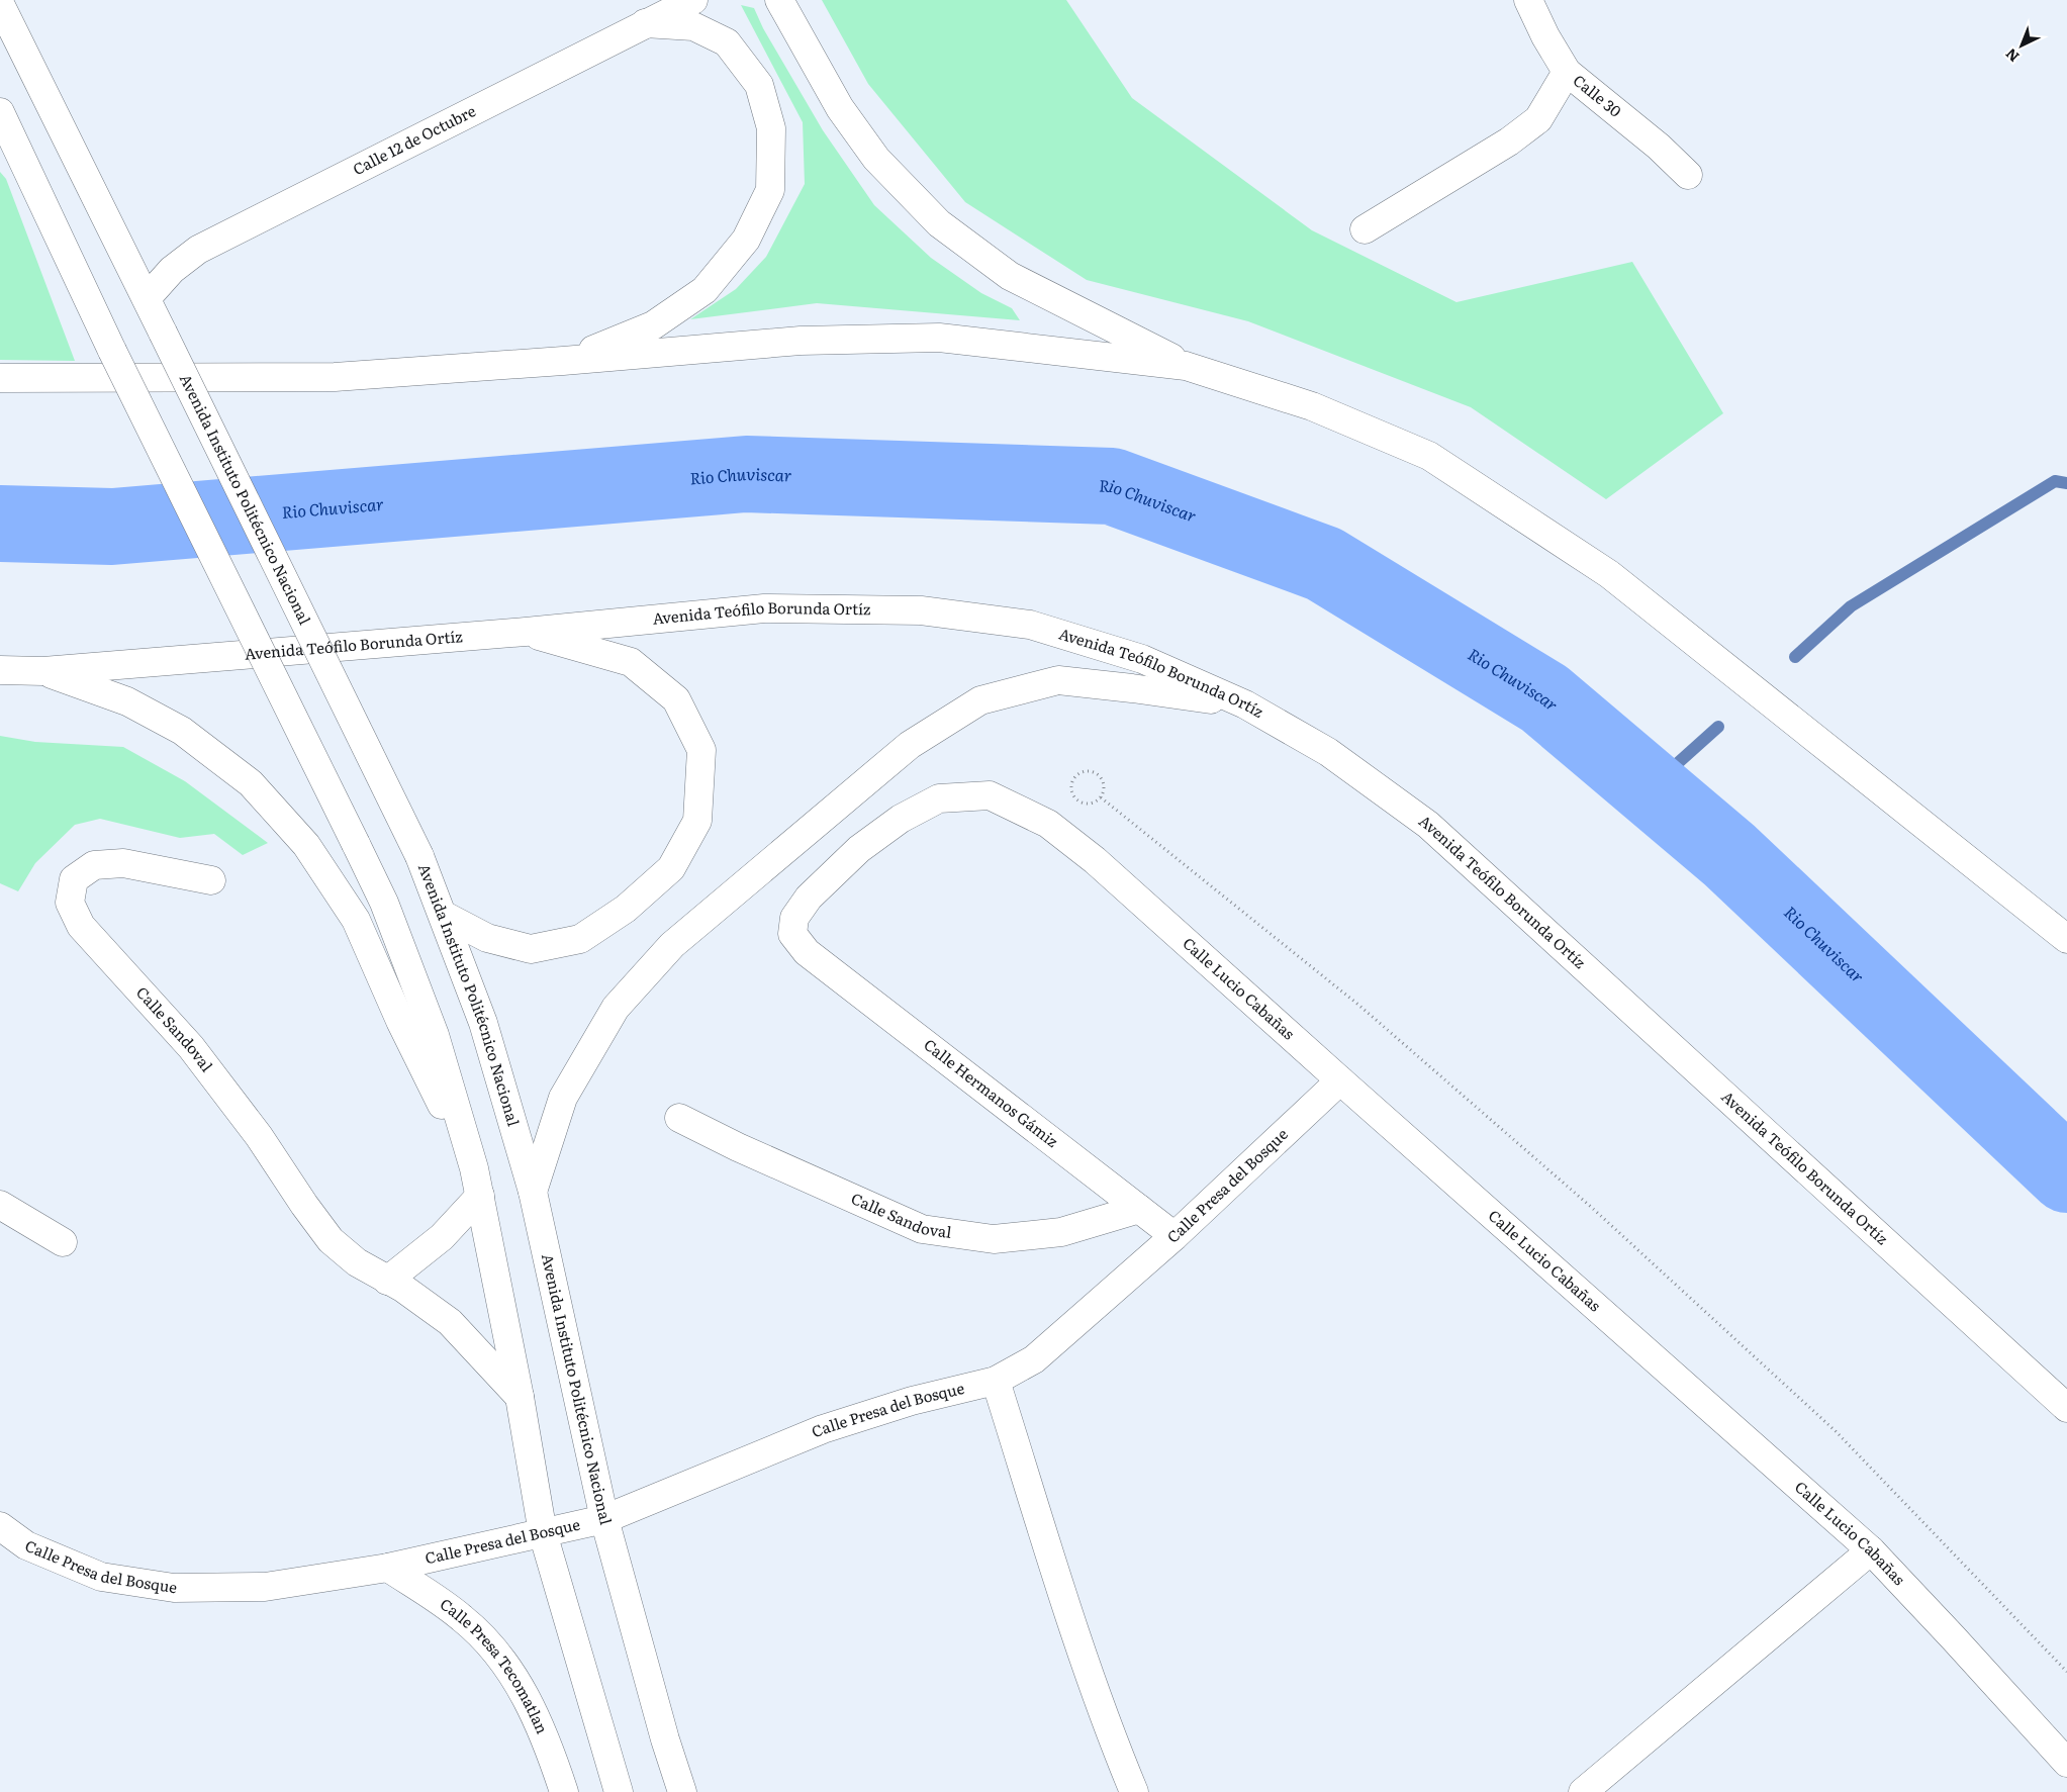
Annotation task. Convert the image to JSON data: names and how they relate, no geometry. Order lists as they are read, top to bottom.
{
  "streets": {
    "main road": [
      "Calle 30",
      "Calle 12 de Octubre",
      "Avenida Instituto Politécnico Nacional",
      "Avenida Teófilo Borunda Ortíz",
      "Calle Lucio Cabañas",
      "Calle Sandoval",
      "Calle Hermanos Gámiz",
      "Calle Presa del Bosque",
      "Calle Presa Tecomatlan"
    ]
  },
  "crossings": [
    ["Calle 12 de Octubre", "Avenida Instituto Politécnico Nacional"],
    ["Avenida Instituto Politécnico Nacional", "Calle Presa del Bosque"],
    ["Calle Lucio Cabañas", "Calle Hermanos Gámiz"],
    ["Calle Lucio Cabañas", "Calle Presa del Bosque"],
    ["Calle Sandoval", "Calle Hermanos Gámiz"],
    ["Calle Hermanos Gámiz", "Calle Presa del Bosque"],
    ["Calle Presa del Bosque", "Calle Presa Tecomatlan"]
  ],
  "water": ["Rio Chuviscar"],
  "north": "bottom left"
}
